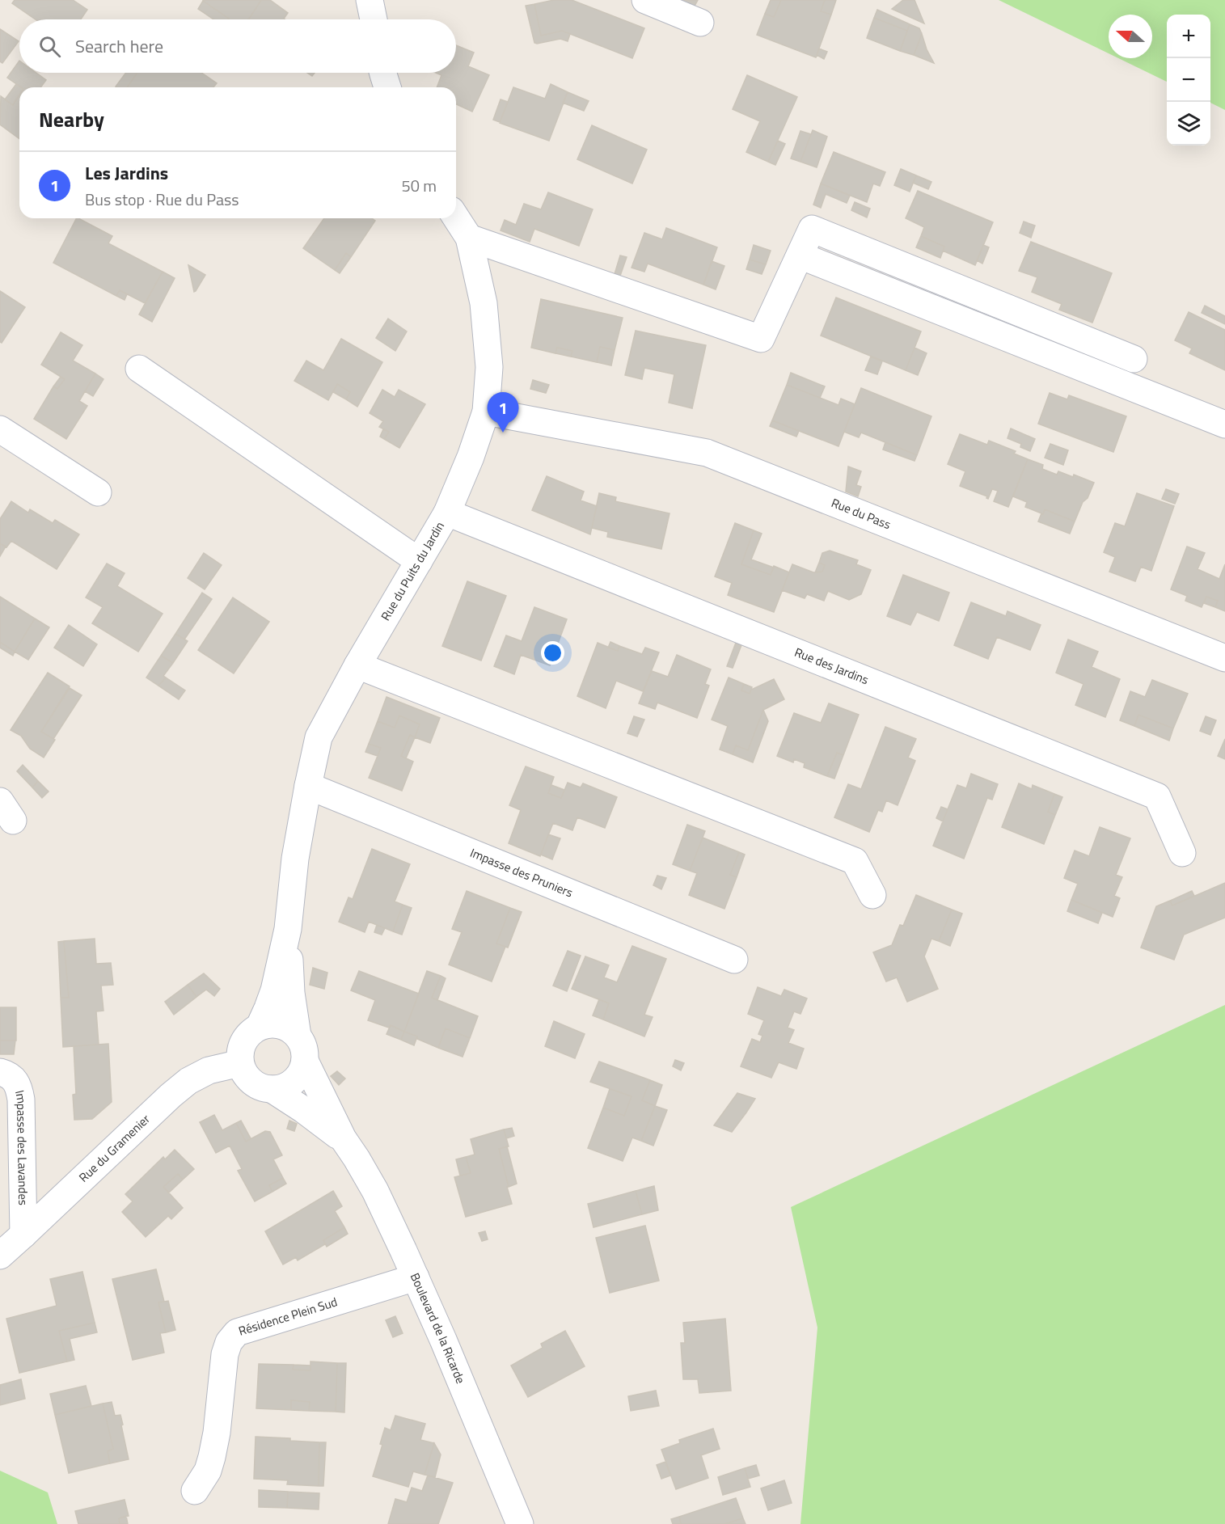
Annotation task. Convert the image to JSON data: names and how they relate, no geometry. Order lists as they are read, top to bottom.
{
  "streets": {
    "street": [
      "Rue du Pass",
      "Rue du Puits du Jardin",
      "Rue des Jardins",
      "Impasse des Pruniers",
      "Impasse des Lavandes",
      "Rue du Gramenier",
      "Résidence Plein Sud",
      "Boulevard de la Ricarde"
    ]
  },
  "crossings": [
    ["Rue du Pass", "Rue du Puits du Jardin"],
    ["Rue du Puits du Jardin", "Rue des Jardins"],
    ["Rue du Puits du Jardin", "Impasse des Pruniers"],
    ["Rue du Puits du Jardin", "Rue du Gramenier"],
    ["Rue du Puits du Jardin", "Boulevard de la Ricarde"],
    ["Impasse des Lavandes", "Rue du Gramenier"],
    ["Rue du Gramenier", "Boulevard de la Ricarde"],
    ["Résidence Plein Sud", "Boulevard de la Ricarde"]
  ],
  "north": "left",
  "page": {
    "map_buttons": ["+", "−"],
    "search": "Search here",
    "heading": "Nearby",
    "list": [
      {
        "mark": "1",
        "name": "Les Jardins",
        "note": "Bus stop · Rue du Pass",
        "value": "50 m"
      }
    ],
    "pins": "1"
  }
}
